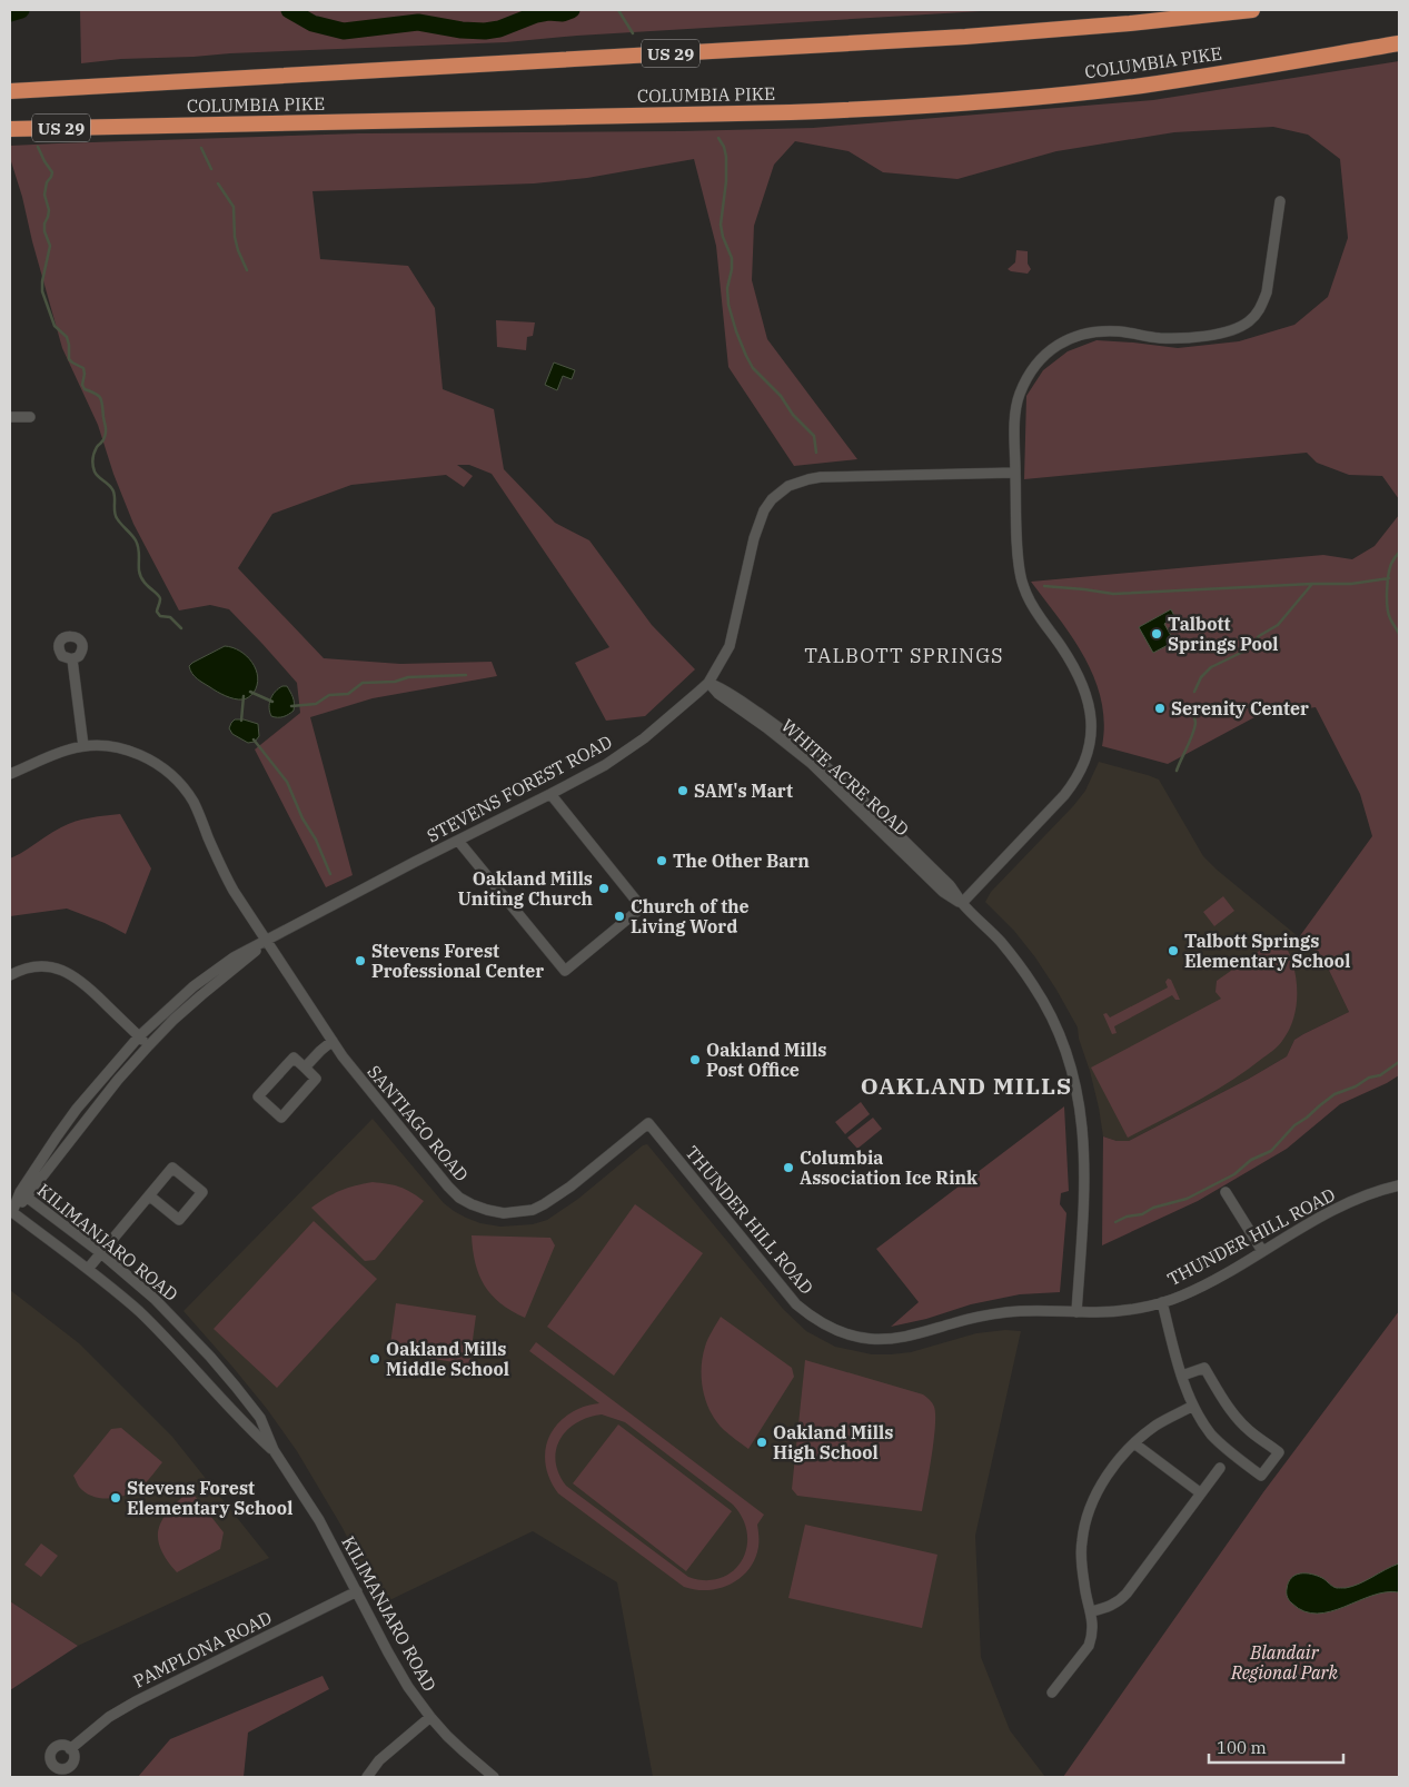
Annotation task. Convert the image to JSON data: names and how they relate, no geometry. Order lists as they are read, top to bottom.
{
  "streets": {
    "highway": ["US 29", "COLUMBIA PIKE"],
    "street": [
      "WHITE ACRE ROAD",
      "STEVENS FOREST ROAD",
      "SANTIAGO ROAD",
      "THUNDER HILL ROAD",
      "KILIMANJARO ROAD",
      "PAMPLONA ROAD"
    ]
  },
  "crossings": [
    ["WHITE ACRE ROAD", "STEVENS FOREST ROAD"],
    ["WHITE ACRE ROAD", "THUNDER HILL ROAD"],
    ["STEVENS FOREST ROAD", "SANTIAGO ROAD"],
    ["STEVENS FOREST ROAD", "KILIMANJARO ROAD"],
    ["SANTIAGO ROAD", "THUNDER HILL ROAD"],
    ["KILIMANJARO ROAD", "PAMPLONA ROAD"]
  ],
  "districts": ["TALBOTT SPRINGS", "OAKLAND MILLS"],
  "parks": ["Blandair Regional Park"],
  "places": [
    "Talbott Springs Pool",
    "Serenity Center",
    "SAM's Mart",
    "The Other Barn",
    "Oakland Mills Uniting Church",
    "Church of the Living Word",
    "Talbott Springs Elementary School",
    "Stevens Forest Professional Center",
    "Oakland Mills Post Office",
    "Columbia Association Ice Rink",
    "Oakland Mills Middle School",
    "Oakland Mills High School",
    "Stevens Forest Elementary School"
  ],
  "scale_bar": "100 m"
}
